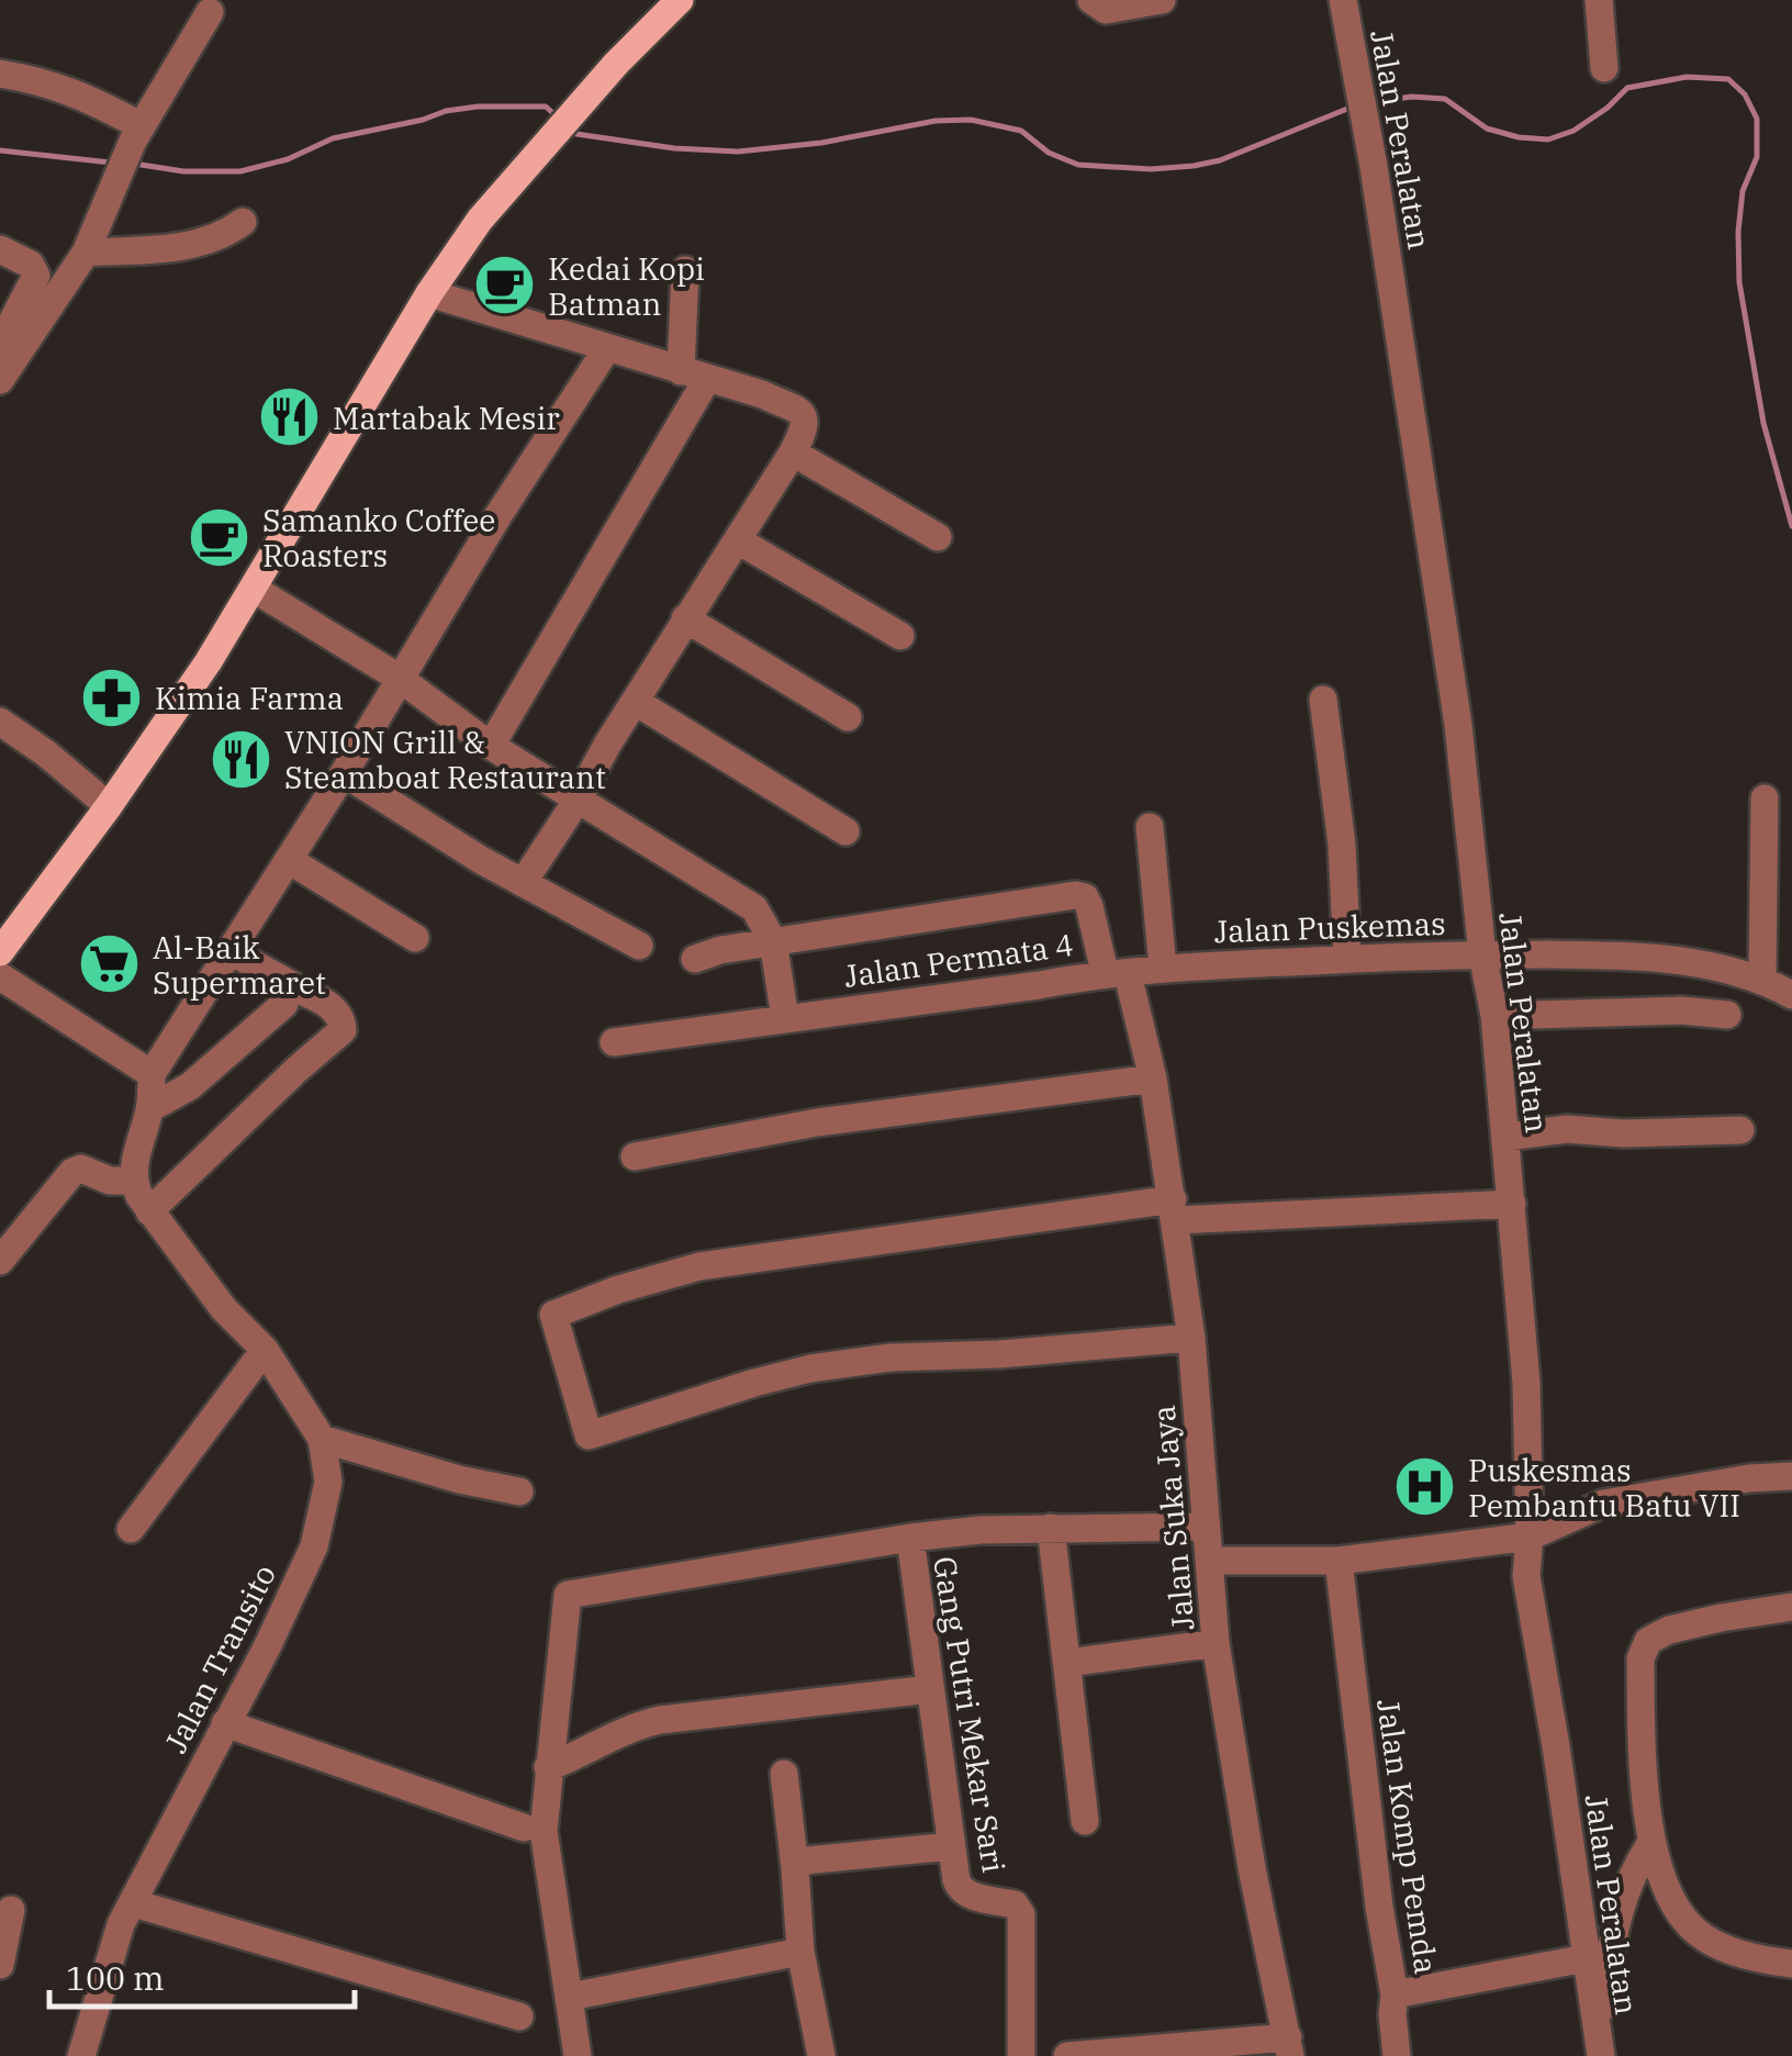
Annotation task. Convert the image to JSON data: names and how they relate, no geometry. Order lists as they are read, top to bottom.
{
  "streets": {
    "street": [
      "Jalan Peralatan",
      "Jalan Puskemas",
      "Jalan Permata 4",
      "Jalan Suka Jaya",
      "Jalan Transito",
      "Gang Putri Mekar Sari",
      "Jalan Komp Pemda"
    ]
  },
  "crossings": [
    ["Jalan Peralatan", "Jalan Puskemas"],
    ["Jalan Peralatan", "Jalan Komp Pemda"],
    ["Jalan Puskemas", "Jalan Permata 4"],
    ["Jalan Puskemas", "Jalan Suka Jaya"],
    ["Jalan Permata 4", "Jalan Suka Jaya"]
  ],
  "places": {
    "cafe": ["Kedai Kopi Batman", "Samanko Coffee Roasters"],
    "restaurant": ["Martabak Mesir", "VNION Grill & Steamboat Restaurant"],
    "pharmacy": ["Kimia Farma"],
    "supermarket": ["Al-Baik Supermaret"],
    "hospital": ["Puskesmas Pembantu Batu VII"]
  },
  "scale_bar": "100 m"
}
